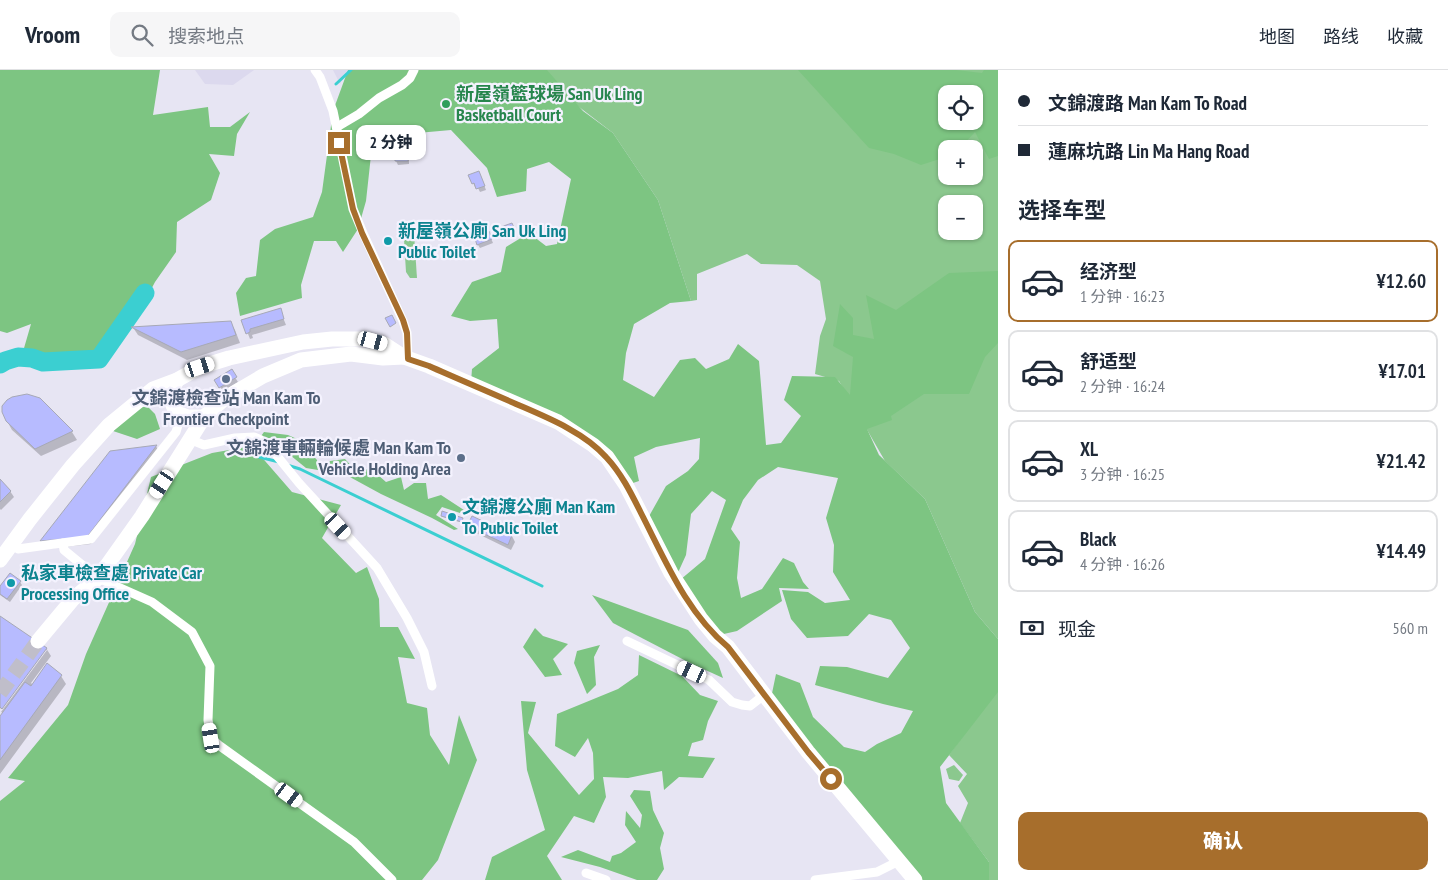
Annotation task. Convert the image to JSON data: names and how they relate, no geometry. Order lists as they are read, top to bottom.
{
  "places": [
    "新屋嶺籃球場 San Uk Ling Basketball Court",
    "新屋嶺公廁 San Uk Ling Public Toilet",
    "文錦渡檢查站 Man Kam To Frontier Checkpoint",
    "文錦渡車輛輪候處 Man Kam To Vehicle Holding Area",
    "文錦渡公廁 Man Kam To Public Toilet",
    "私家車檢查處 Private Car Processing Office"
  ],
  "page": {
    "header": "Vroom",
    "search": "搜索地点",
    "nav": ["地图", "路线", "收藏"],
    "banner": ["文錦渡路 Man Kam To Road", "蓮麻坑路 Lin Ma Hang Road"],
    "map_buttons": ["+", "−"],
    "bubble": "2 分钟",
    "heading": "选择车型",
    "list": [
      {
        "name": "经济型",
        "note": "1 分钟 · 16:23",
        "value": "¥12.60"
      },
      {
        "name": "舒适型",
        "note": "2 分钟 · 16:24",
        "value": "¥17.01"
      },
      {
        "name": "XL",
        "note": "3 分钟 · 16:25",
        "value": "¥21.42"
      },
      {
        "name": "Black",
        "note": "4 分钟 · 16:26",
        "value": "¥14.49"
      }
    ],
    "pay": ["现金", "560 m"],
    "buttons": "确认"
  }
}
